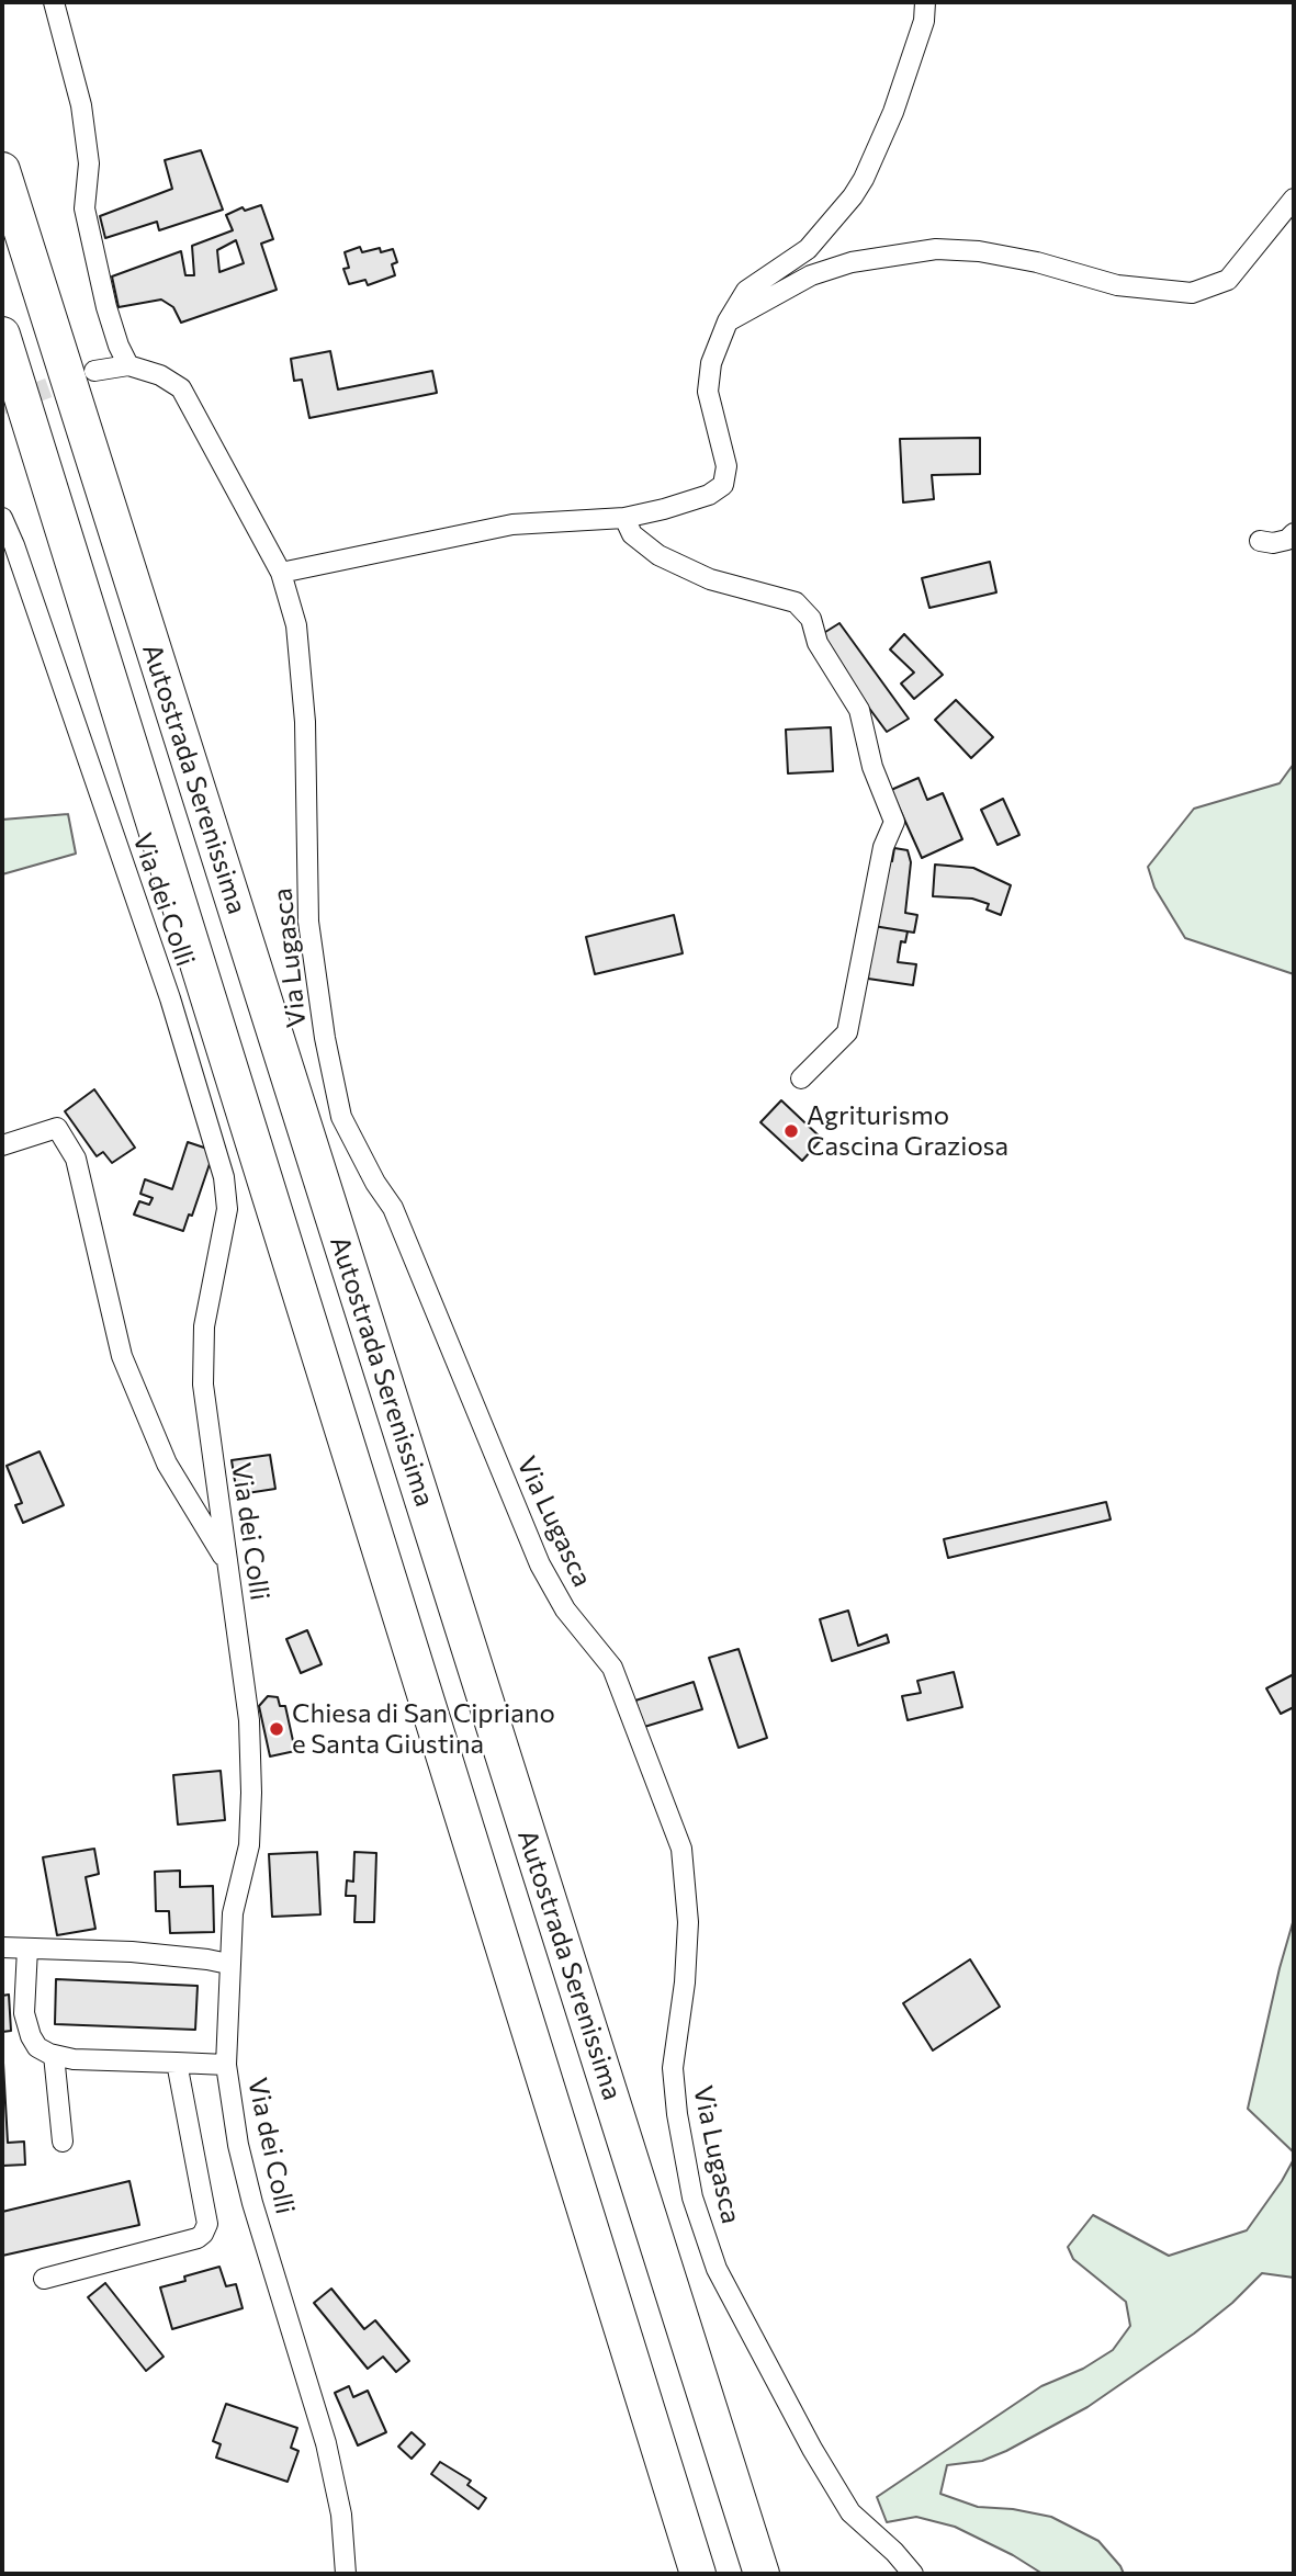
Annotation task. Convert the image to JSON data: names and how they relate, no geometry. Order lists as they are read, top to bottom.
{
  "streets": {
    "highway": ["Autostrada Serenissima"],
    "street": ["Via dei Colli", "Via Lugasca"]
  },
  "places": ["Agriturismo Cascina Graziosa", "Chiesa di San Cipriano e Santa Giustina"]
}
